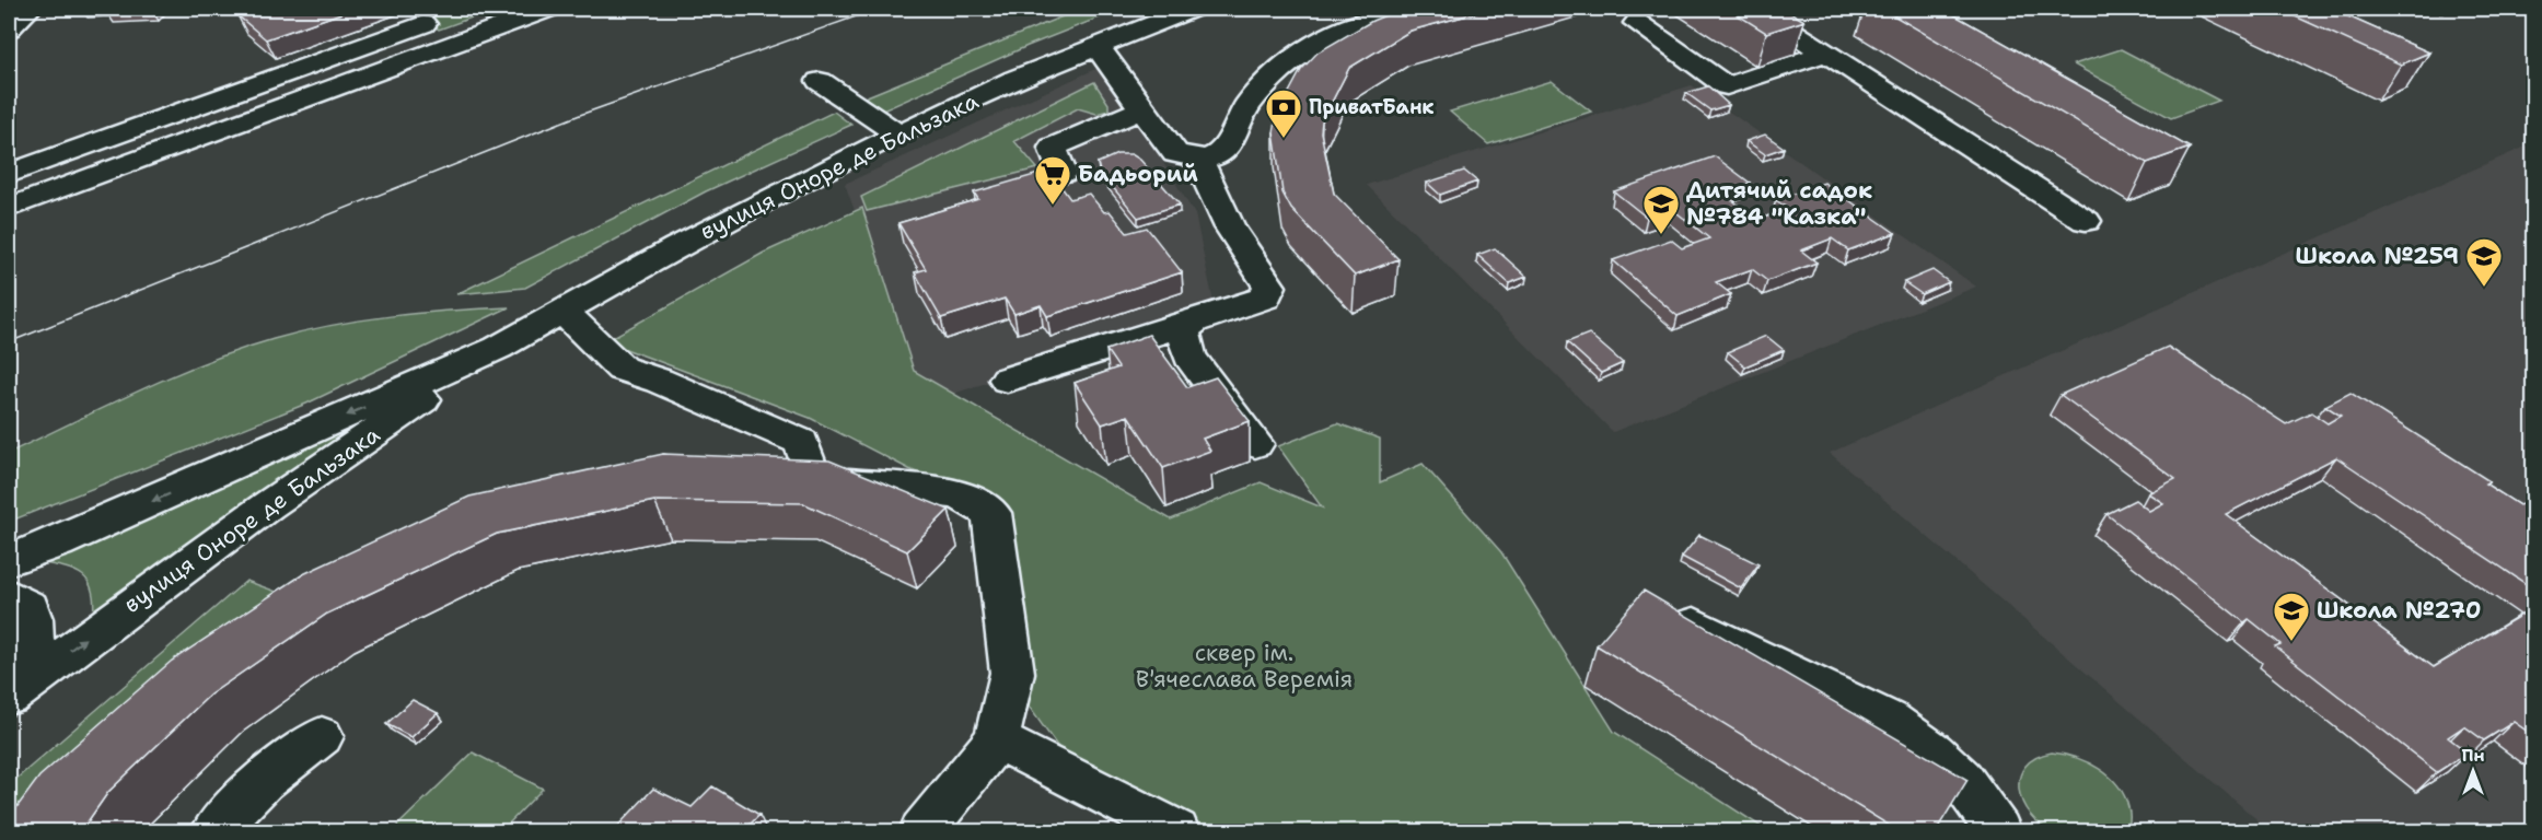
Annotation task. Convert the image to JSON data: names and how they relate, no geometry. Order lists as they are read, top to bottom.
{
  "streets": {
    "street": ["вулиця Оноре де Бальзака"]
  },
  "parks": ["сквер ім. В'ячеслава Веремія"],
  "places": {
    "bank": ["ПриватБанк"],
    "supermarket": ["Бадьорий"],
    "school or university": ["Дитячий садок №784 \"Казка\"", "Школа №259", "Школа №270"]
  },
  "north": "top"
}
